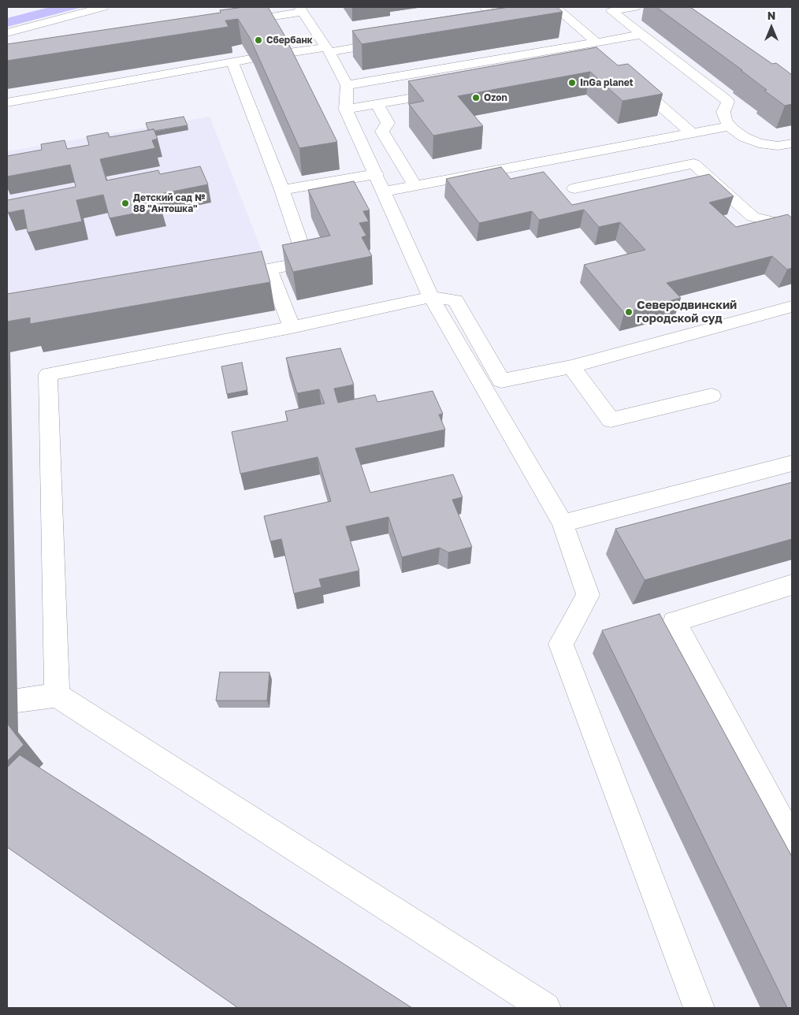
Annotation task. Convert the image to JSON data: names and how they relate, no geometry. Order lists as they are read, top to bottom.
{
  "places": [
    "Сбербанк",
    "InGa planet",
    "Ozon",
    "Детский сад № 88 \"Антошка\"",
    "Северодвинский городской суд"
  ],
  "north": "top"
}
